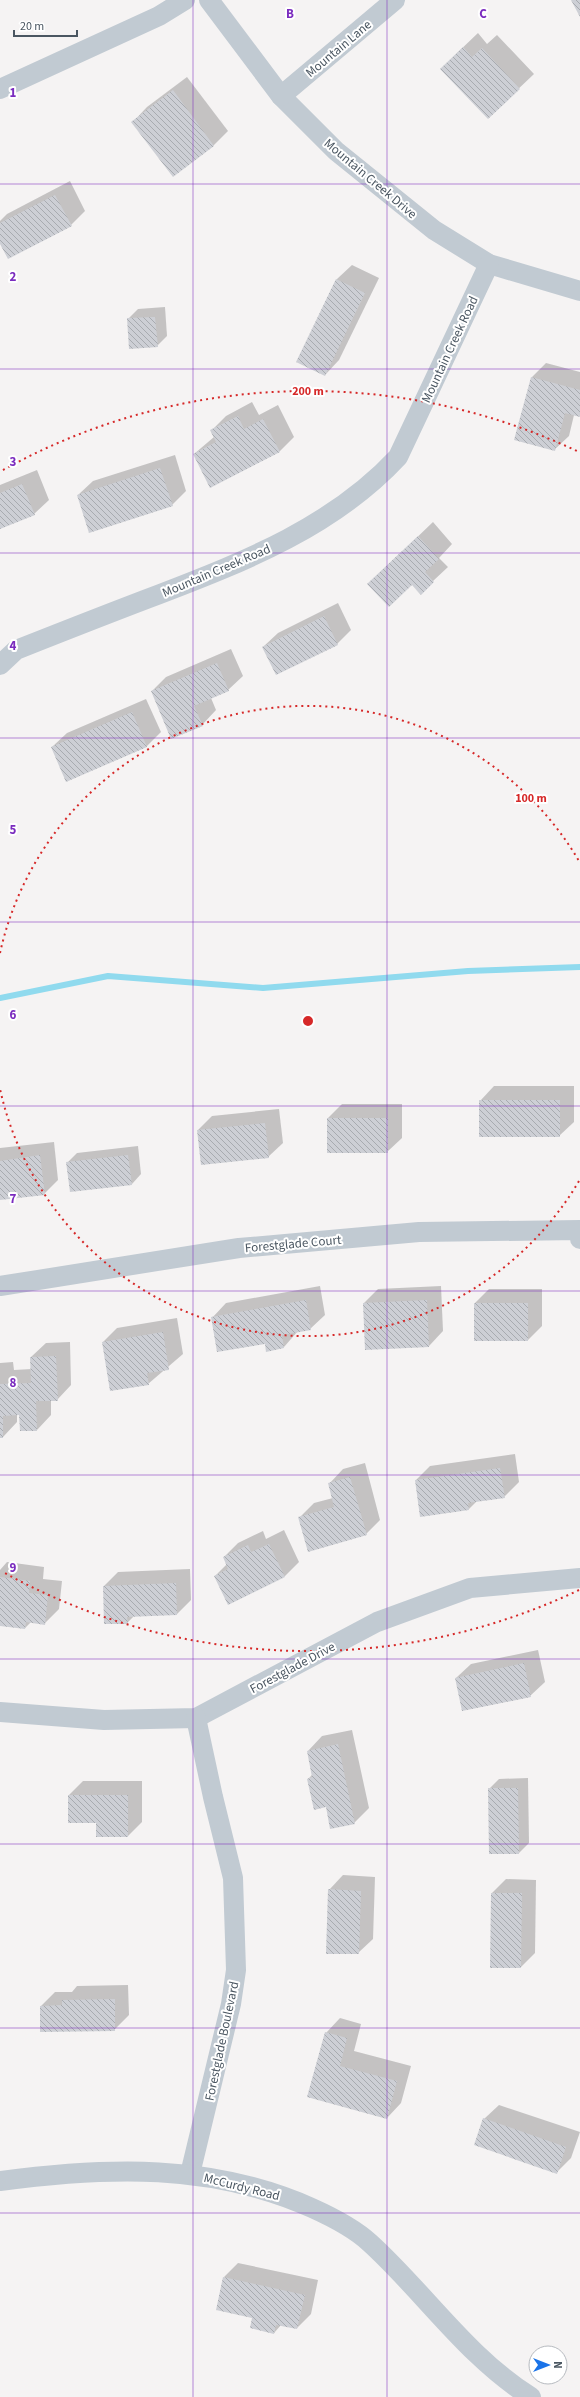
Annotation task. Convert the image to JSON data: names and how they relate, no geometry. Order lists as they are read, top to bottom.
{
  "streets": {
    "street": [
      "Mountain Lane",
      "Mountain Creek Drive",
      "Mountain Creek Road",
      "Forestglade Court",
      "Forestglade Drive",
      "Forestglade Boulevard",
      "McCurdy Road"
    ]
  },
  "crossings": [
    ["Mountain Lane", "Mountain Creek Drive"],
    ["Mountain Creek Drive", "Mountain Creek Road"],
    ["Forestglade Drive", "Forestglade Boulevard"],
    ["Forestglade Boulevard", "McCurdy Road"]
  ],
  "scale_bar": "20 m",
  "north": "right",
  "grid": {
    "columns": ["B", "C"],
    "rows": [
      "1",
      "2",
      "3",
      "4",
      "5",
      "6",
      "7",
      "8",
      "9"
    ]
  },
  "rings": ["200 m", "100 m"]
}
